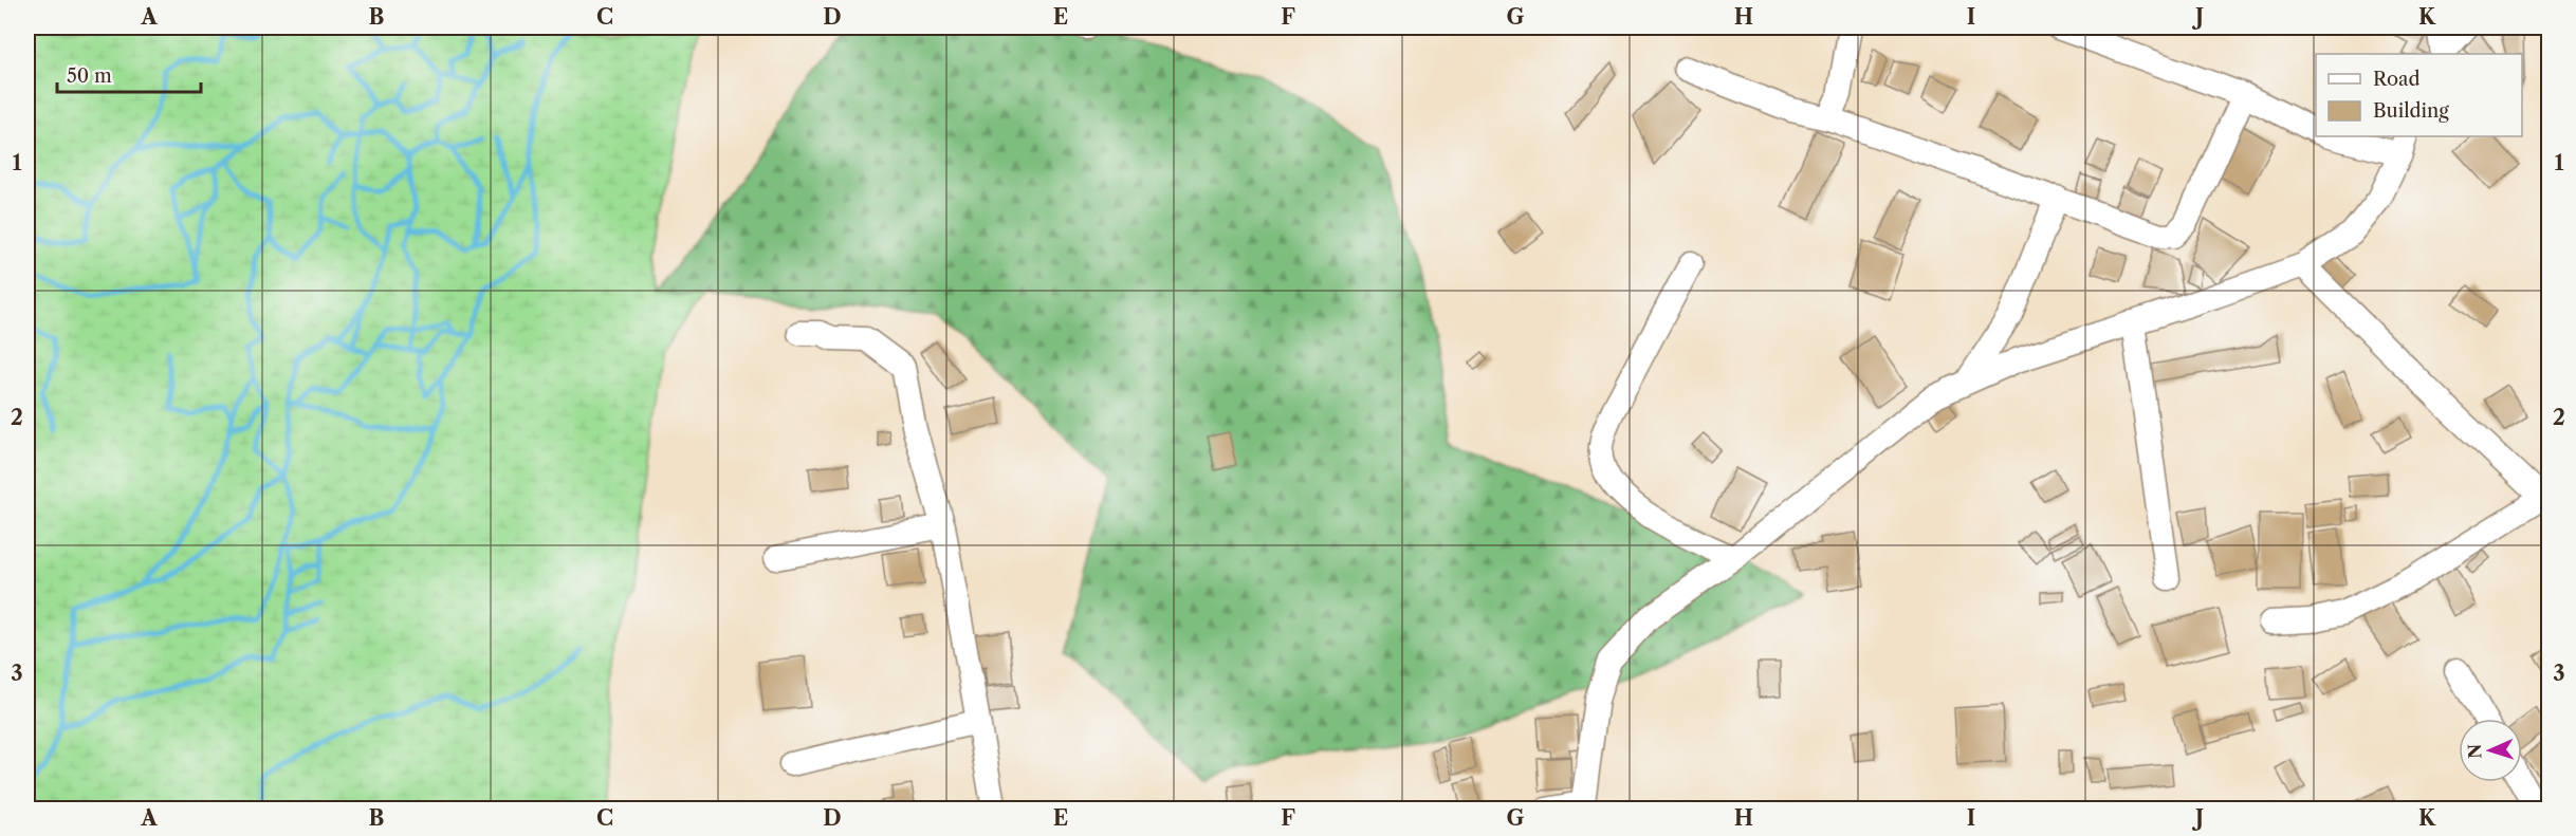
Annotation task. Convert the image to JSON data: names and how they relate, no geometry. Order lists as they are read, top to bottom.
{
  "legend": ["Road", "Building"],
  "scale_bar": "50 m",
  "north": "left",
  "grid": {
    "columns": [
      "A",
      "B",
      "C",
      "D",
      "E",
      "F",
      "G",
      "H",
      "I",
      "J",
      "K"
    ],
    "rows": ["1", "2", "3"]
  }
}
